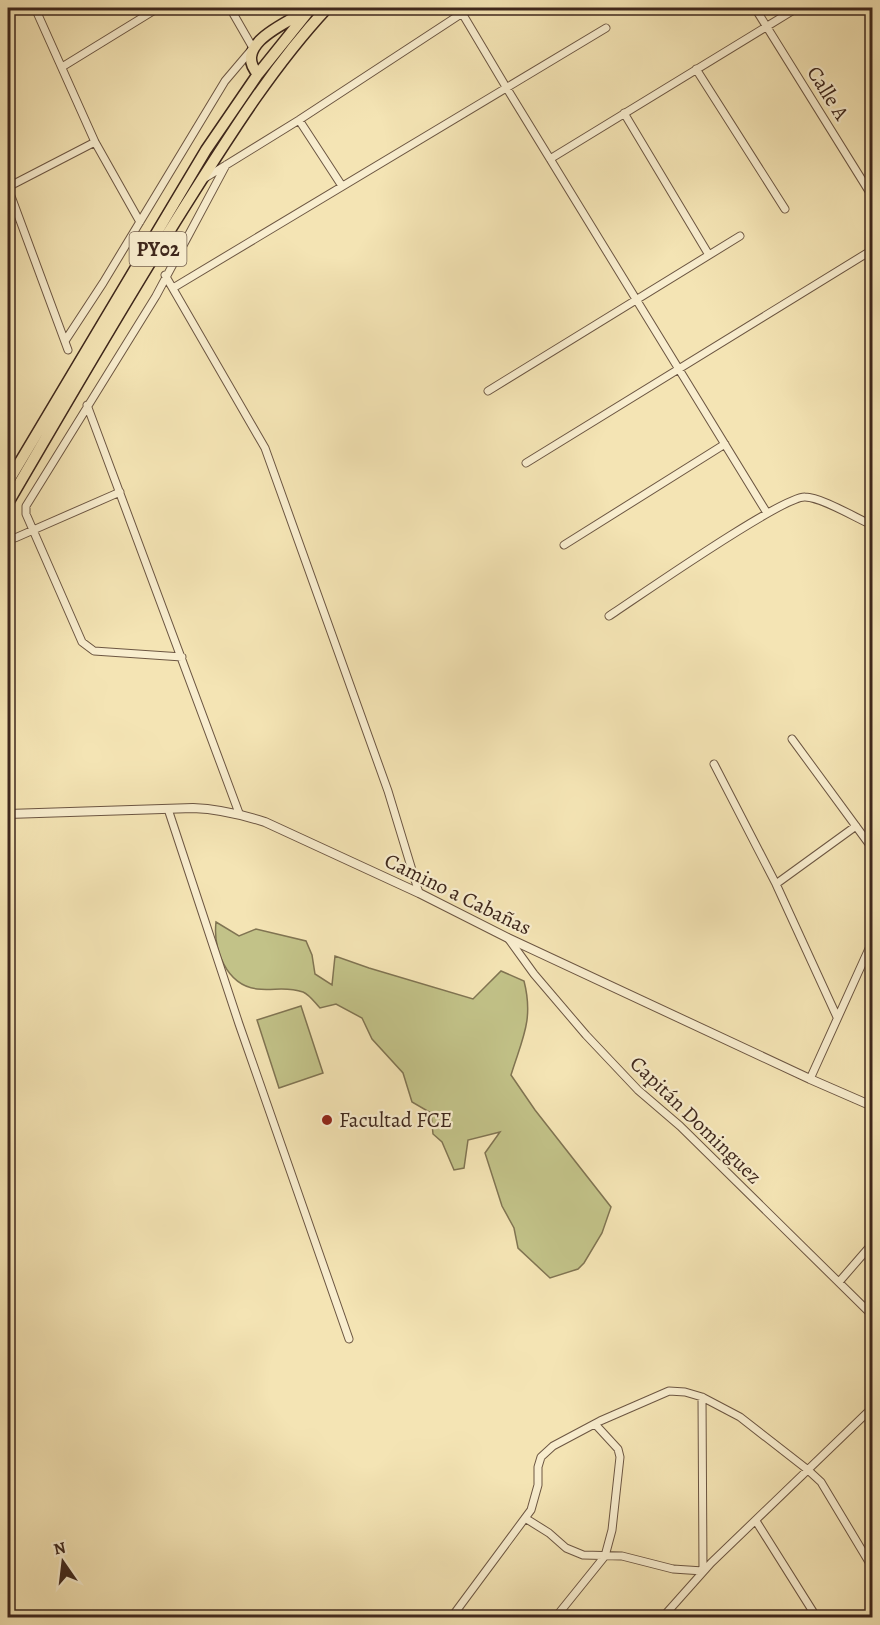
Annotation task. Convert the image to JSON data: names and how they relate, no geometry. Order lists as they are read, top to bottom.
{
  "streets": {
    "highway": ["PY02"],
    "street": ["Calle A", "Camino a Cabañas", "Capitán Dominguez"]
  },
  "crossings": [
    ["Camino a Cabañas", "Capitán Dominguez"]
  ],
  "places": ["Facultad FCE"],
  "north": "top"
}
